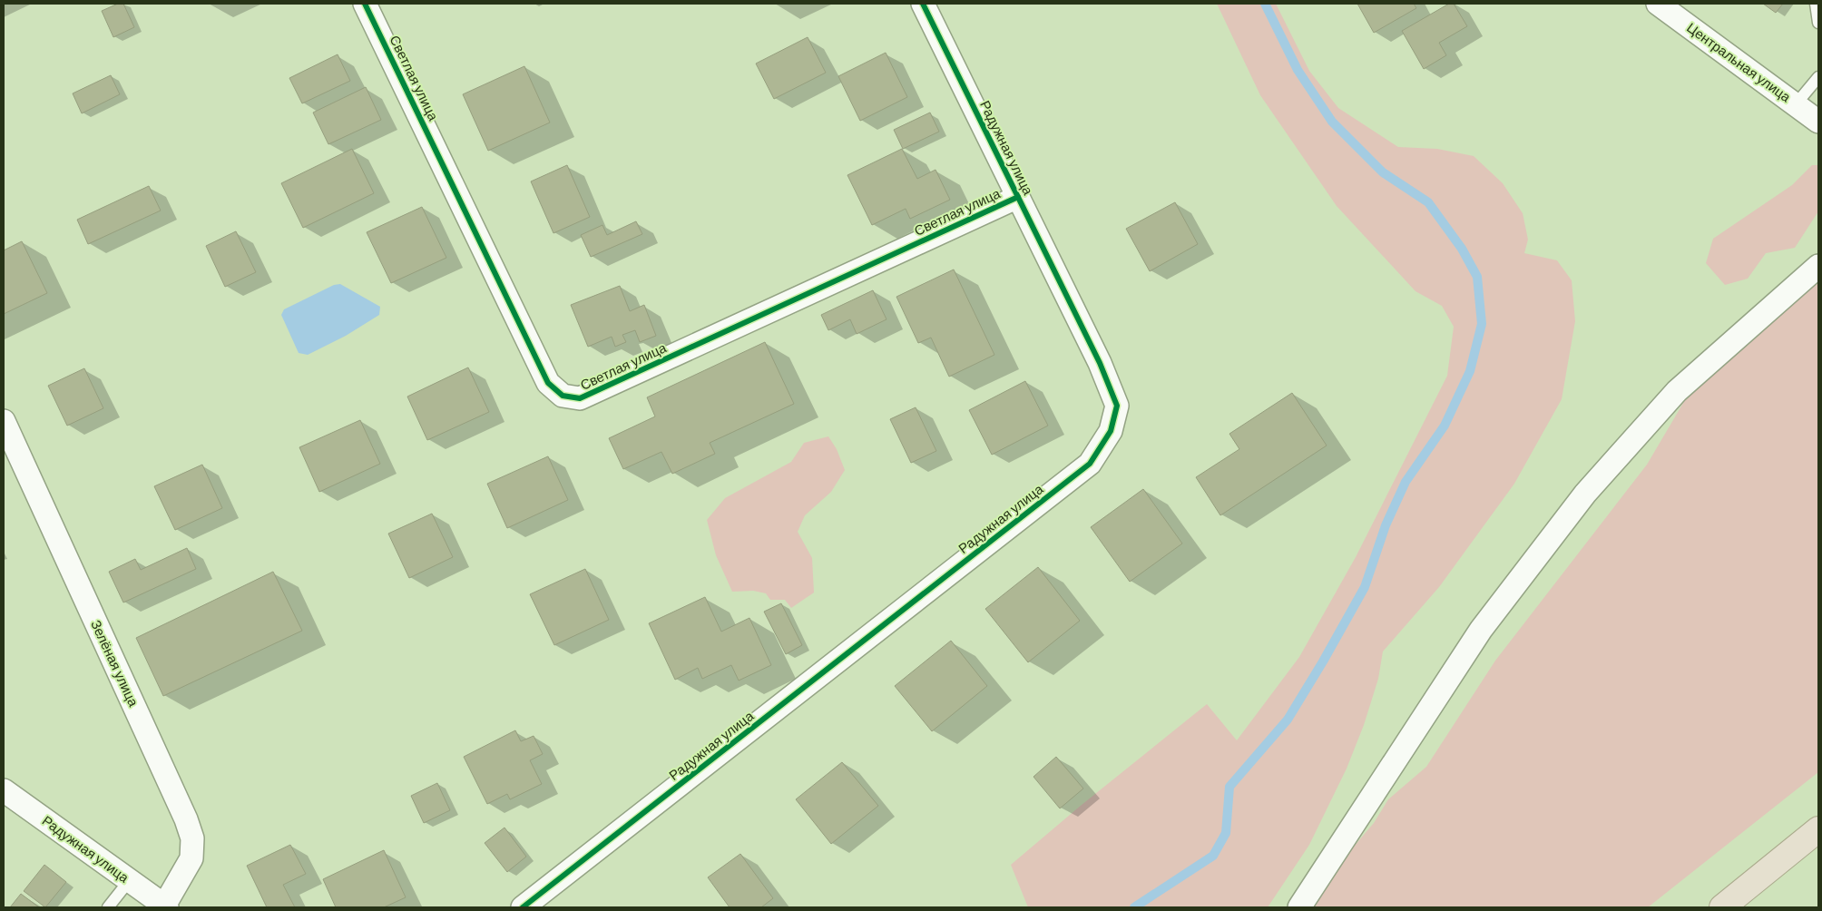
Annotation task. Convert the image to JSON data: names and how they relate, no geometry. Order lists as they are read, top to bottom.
{
  "streets": {
    "street": [
      "Центральная улица",
      "Светлая улица",
      "Радужная улица",
      "Зелёная улица"
    ]
  },
  "crossings": [
    ["Светлая улица", "Радужная улица"],
    ["Радужная улица", "Зелёная улица"]
  ]
}
